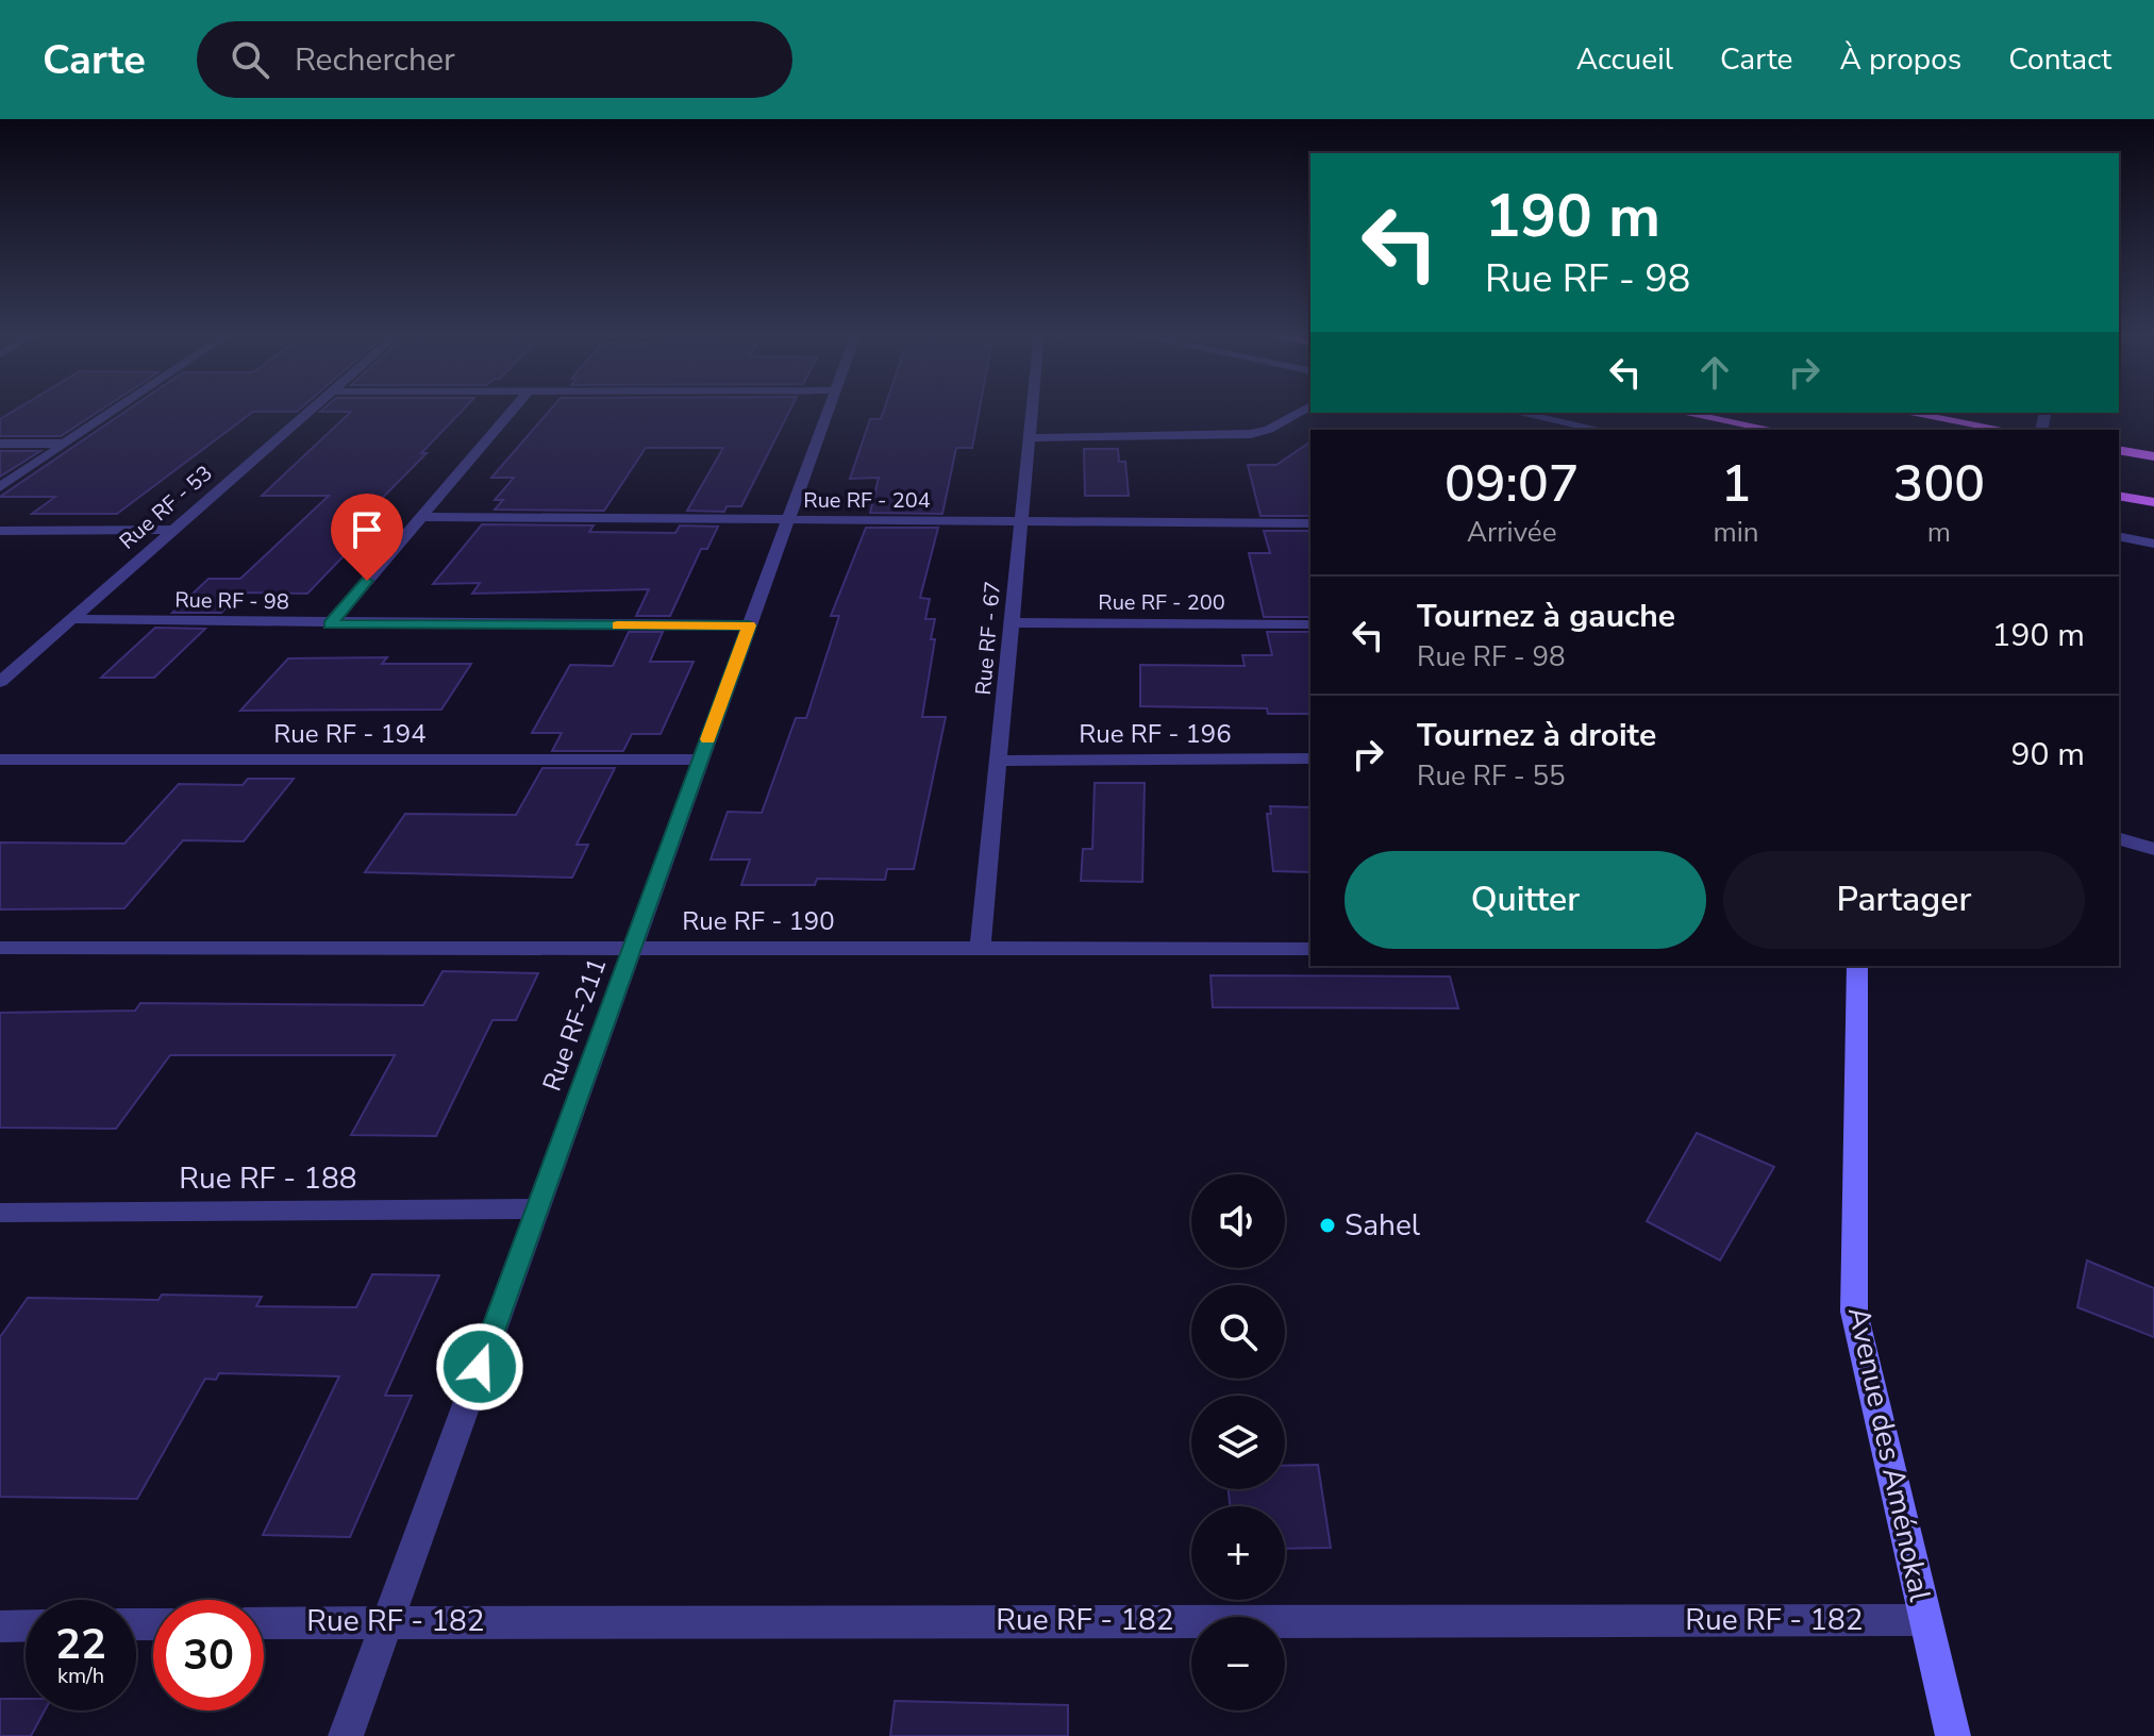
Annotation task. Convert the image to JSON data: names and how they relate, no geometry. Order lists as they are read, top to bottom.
{
  "streets": {
    "main road": ["Avenue des Aménokal"],
    "street": [
      "Rue RF - 204",
      "Rue RF - 53",
      "Rue RF - 98",
      "Rue RF - 200",
      "Rue RF - 67",
      "Rue RF - 194",
      "Rue RF - 196",
      "Rue RF - 190",
      "Rue RF-211",
      "Rue RF - 188",
      "Rue RF - 182"
    ]
  },
  "crossings": [
    ["Rue RF - 204", "Rue RF - 67"],
    ["Rue RF - 204", "Rue RF-211"],
    ["Rue RF - 53", "Rue RF - 98"],
    ["Rue RF - 98", "Rue RF-211"],
    ["Rue RF - 200", "Rue RF - 67"],
    ["Rue RF - 67", "Rue RF - 196"],
    ["Rue RF - 67", "Rue RF - 190"],
    ["Rue RF - 194", "Rue RF-211"],
    ["Rue RF - 190", "Rue RF-211"],
    ["Rue RF-211", "Rue RF - 188"],
    ["Rue RF-211", "Rue RF - 182"],
    ["Avenue des Aménokal", "Rue RF - 182"]
  ],
  "places": ["Sahel"],
  "page": {
    "header": "Carte",
    "search": "Rechercher",
    "nav": [
      "Accueil",
      "Carte",
      "À propos",
      "Contact"
    ],
    "turn": ["190 m", "Rue RF - 98"],
    "eta": [
      "09:07",
      "Arrivée",
      "1",
      "min",
      "300",
      "m"
    ],
    "list": [
      {
        "name": "Tournez à gauche",
        "note": "Rue RF - 98",
        "value": "190 m"
      },
      {
        "name": "Tournez à droite",
        "note": "Rue RF - 55",
        "value": "90 m"
      }
    ],
    "buttons": ["Quitter", "Partager"],
    "map_buttons": ["+", "−"],
    "speed": "22 km/h",
    "limit": "30"
  }
}
